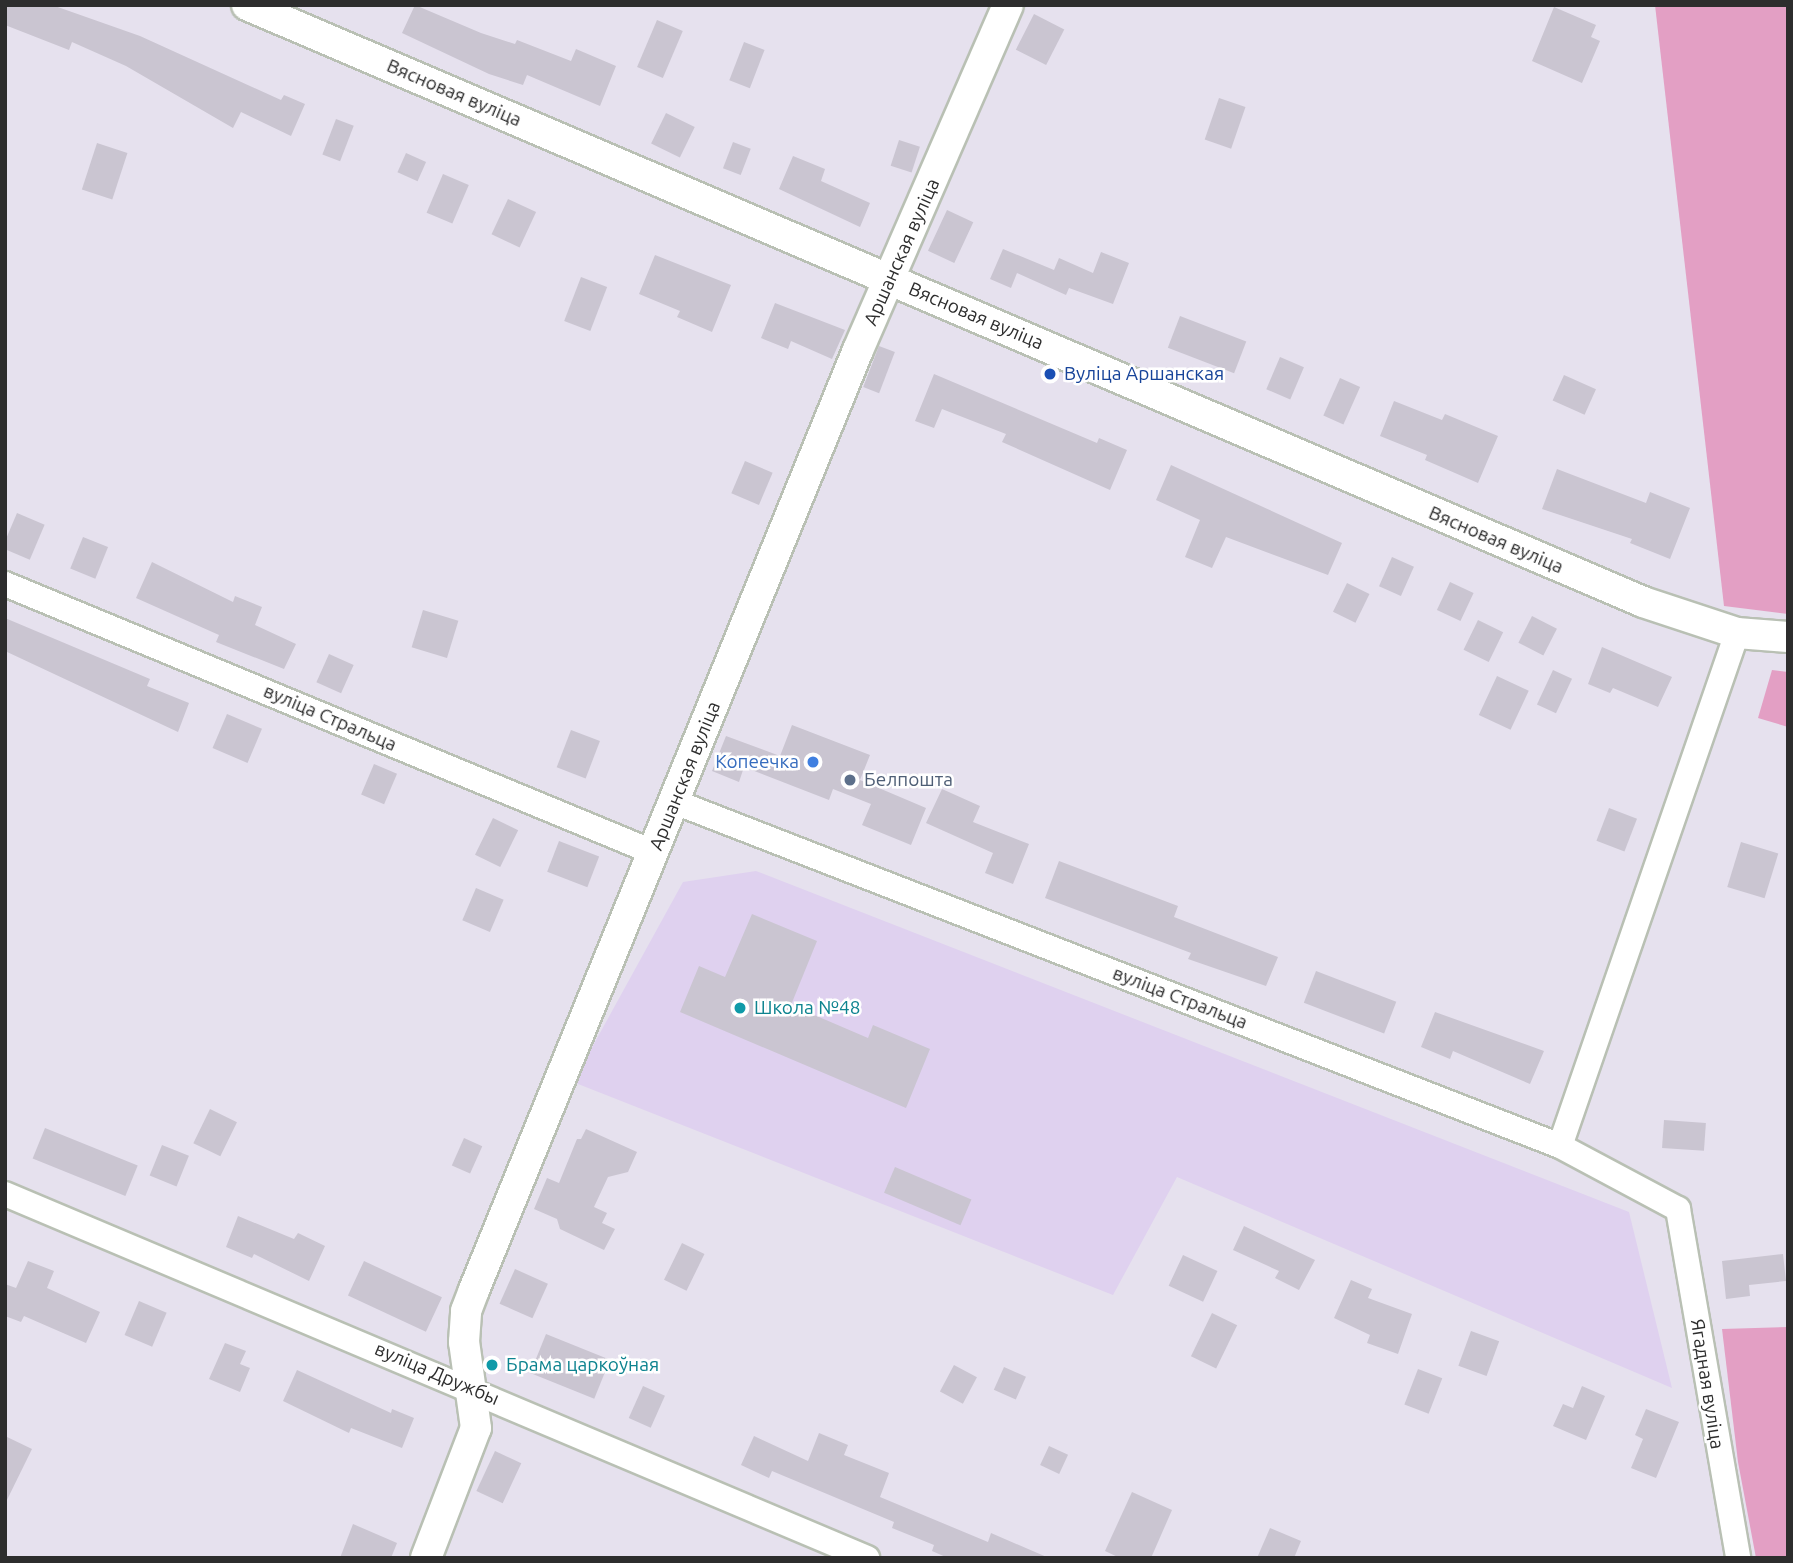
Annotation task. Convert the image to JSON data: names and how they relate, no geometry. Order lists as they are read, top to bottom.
{
  "streets": {
    "street": [
      "Вясновая вуліца",
      "Аршанская вуліца",
      "вуліца Стральца",
      "вуліца Дружбы",
      "Ягадная вуліца"
    ]
  },
  "crossings": [
    ["Вясновая вуліца", "Аршанская вуліца"],
    ["Аршанская вуліца", "вуліца Стральца"],
    ["Аршанская вуліца", "вуліца Дружбы"],
    ["вуліца Стральца", "Ягадная вуліца"]
  ],
  "places": [
    "Вуліца Аршанская",
    "Копеечка",
    "Белпошта",
    "Школа №48",
    "Брама царкоўная"
  ]
}
